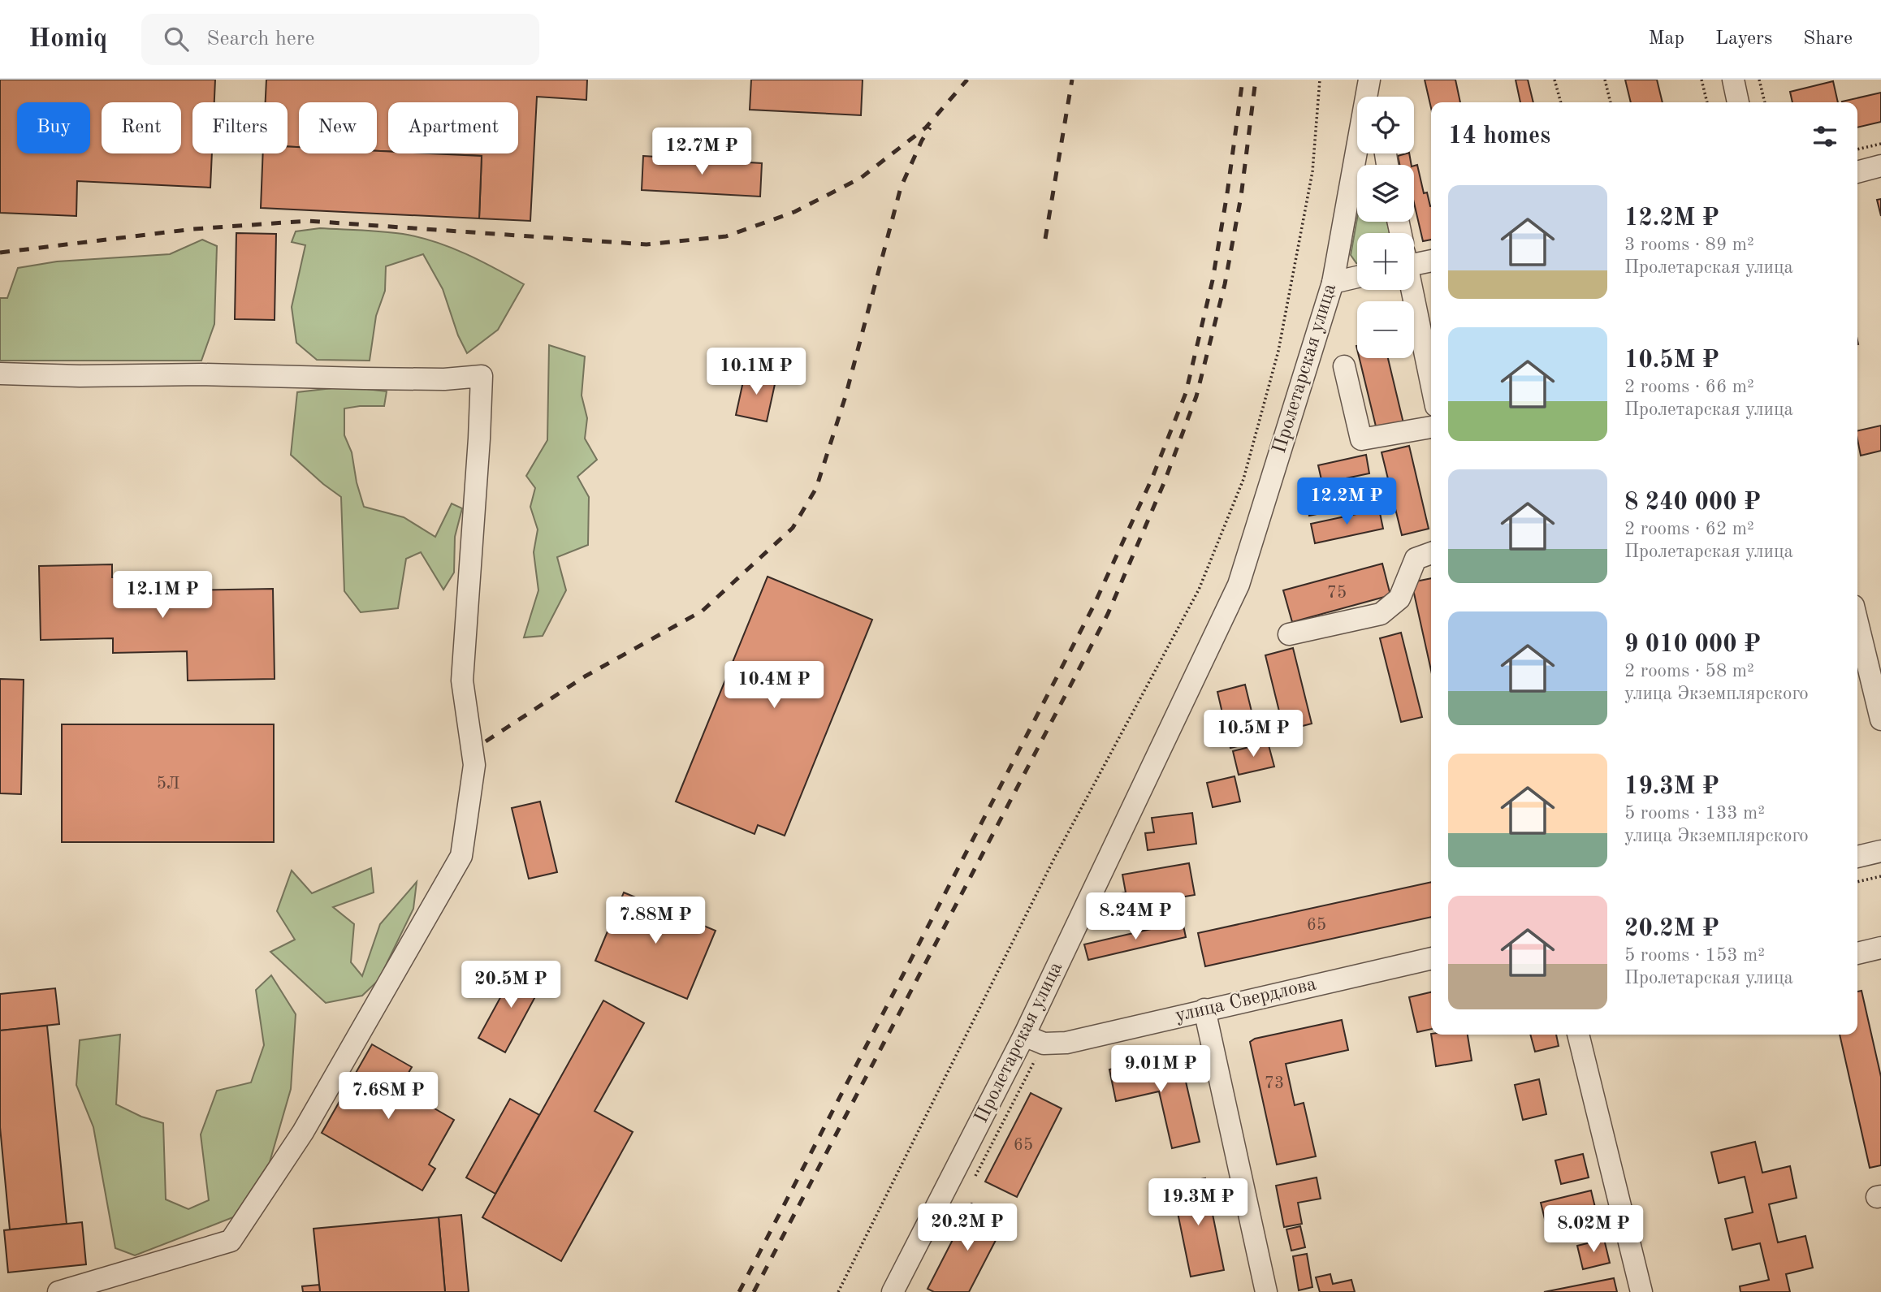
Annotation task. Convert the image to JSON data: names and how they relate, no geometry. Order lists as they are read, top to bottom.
{
  "streets": {
    "street": ["Пролетарская улица", "улица Свердлова"]
  },
  "crossings": [
    ["Пролетарская улица", "улица Свердлова"]
  ],
  "house_numbers": [
    "75",
    "5Л",
    "65",
    "73",
    "65"
  ],
  "page": {
    "header": "Homiq",
    "search": "Search here",
    "nav": ["Map", "Layers", "Share"],
    "map_buttons": ["+", "−"],
    "chip": [
      "Buy",
      "Rent",
      "Filters",
      "New",
      "Apartment"
    ],
    "heading": "14 homes",
    "price": [
      "12.7M ₽",
      "10.1M ₽",
      "12.2M ₽",
      "12.1M ₽",
      "10.4M ₽",
      "10.5M ₽",
      "8.24M ₽",
      "7.88M ₽",
      "20.5M ₽",
      "9.01M ₽",
      "7.68M ₽",
      "19.3M ₽",
      "20.2M ₽",
      "8.02M ₽"
    ],
    "list": [
      {
        "name": "12.2M ₽",
        "note": "3 rooms · 89 m² · Пролетарская улица"
      },
      {
        "name": "10.5M ₽",
        "note": "2 rooms · 66 m² · Пролетарская улица"
      },
      {
        "name": "8 240 000 ₽",
        "note": "2 rooms · 62 m² · Пролетарская улица"
      },
      {
        "name": "9 010 000 ₽",
        "note": "2 rooms · 58 m² · улица Экземплярского"
      },
      {
        "name": "19.3M ₽",
        "note": "5 rooms · 133 m² · улица Экземплярского"
      },
      {
        "name": "20.2M ₽",
        "note": "5 rooms · 153 m² · Пролетарская улица"
      }
    ]
  }
}
